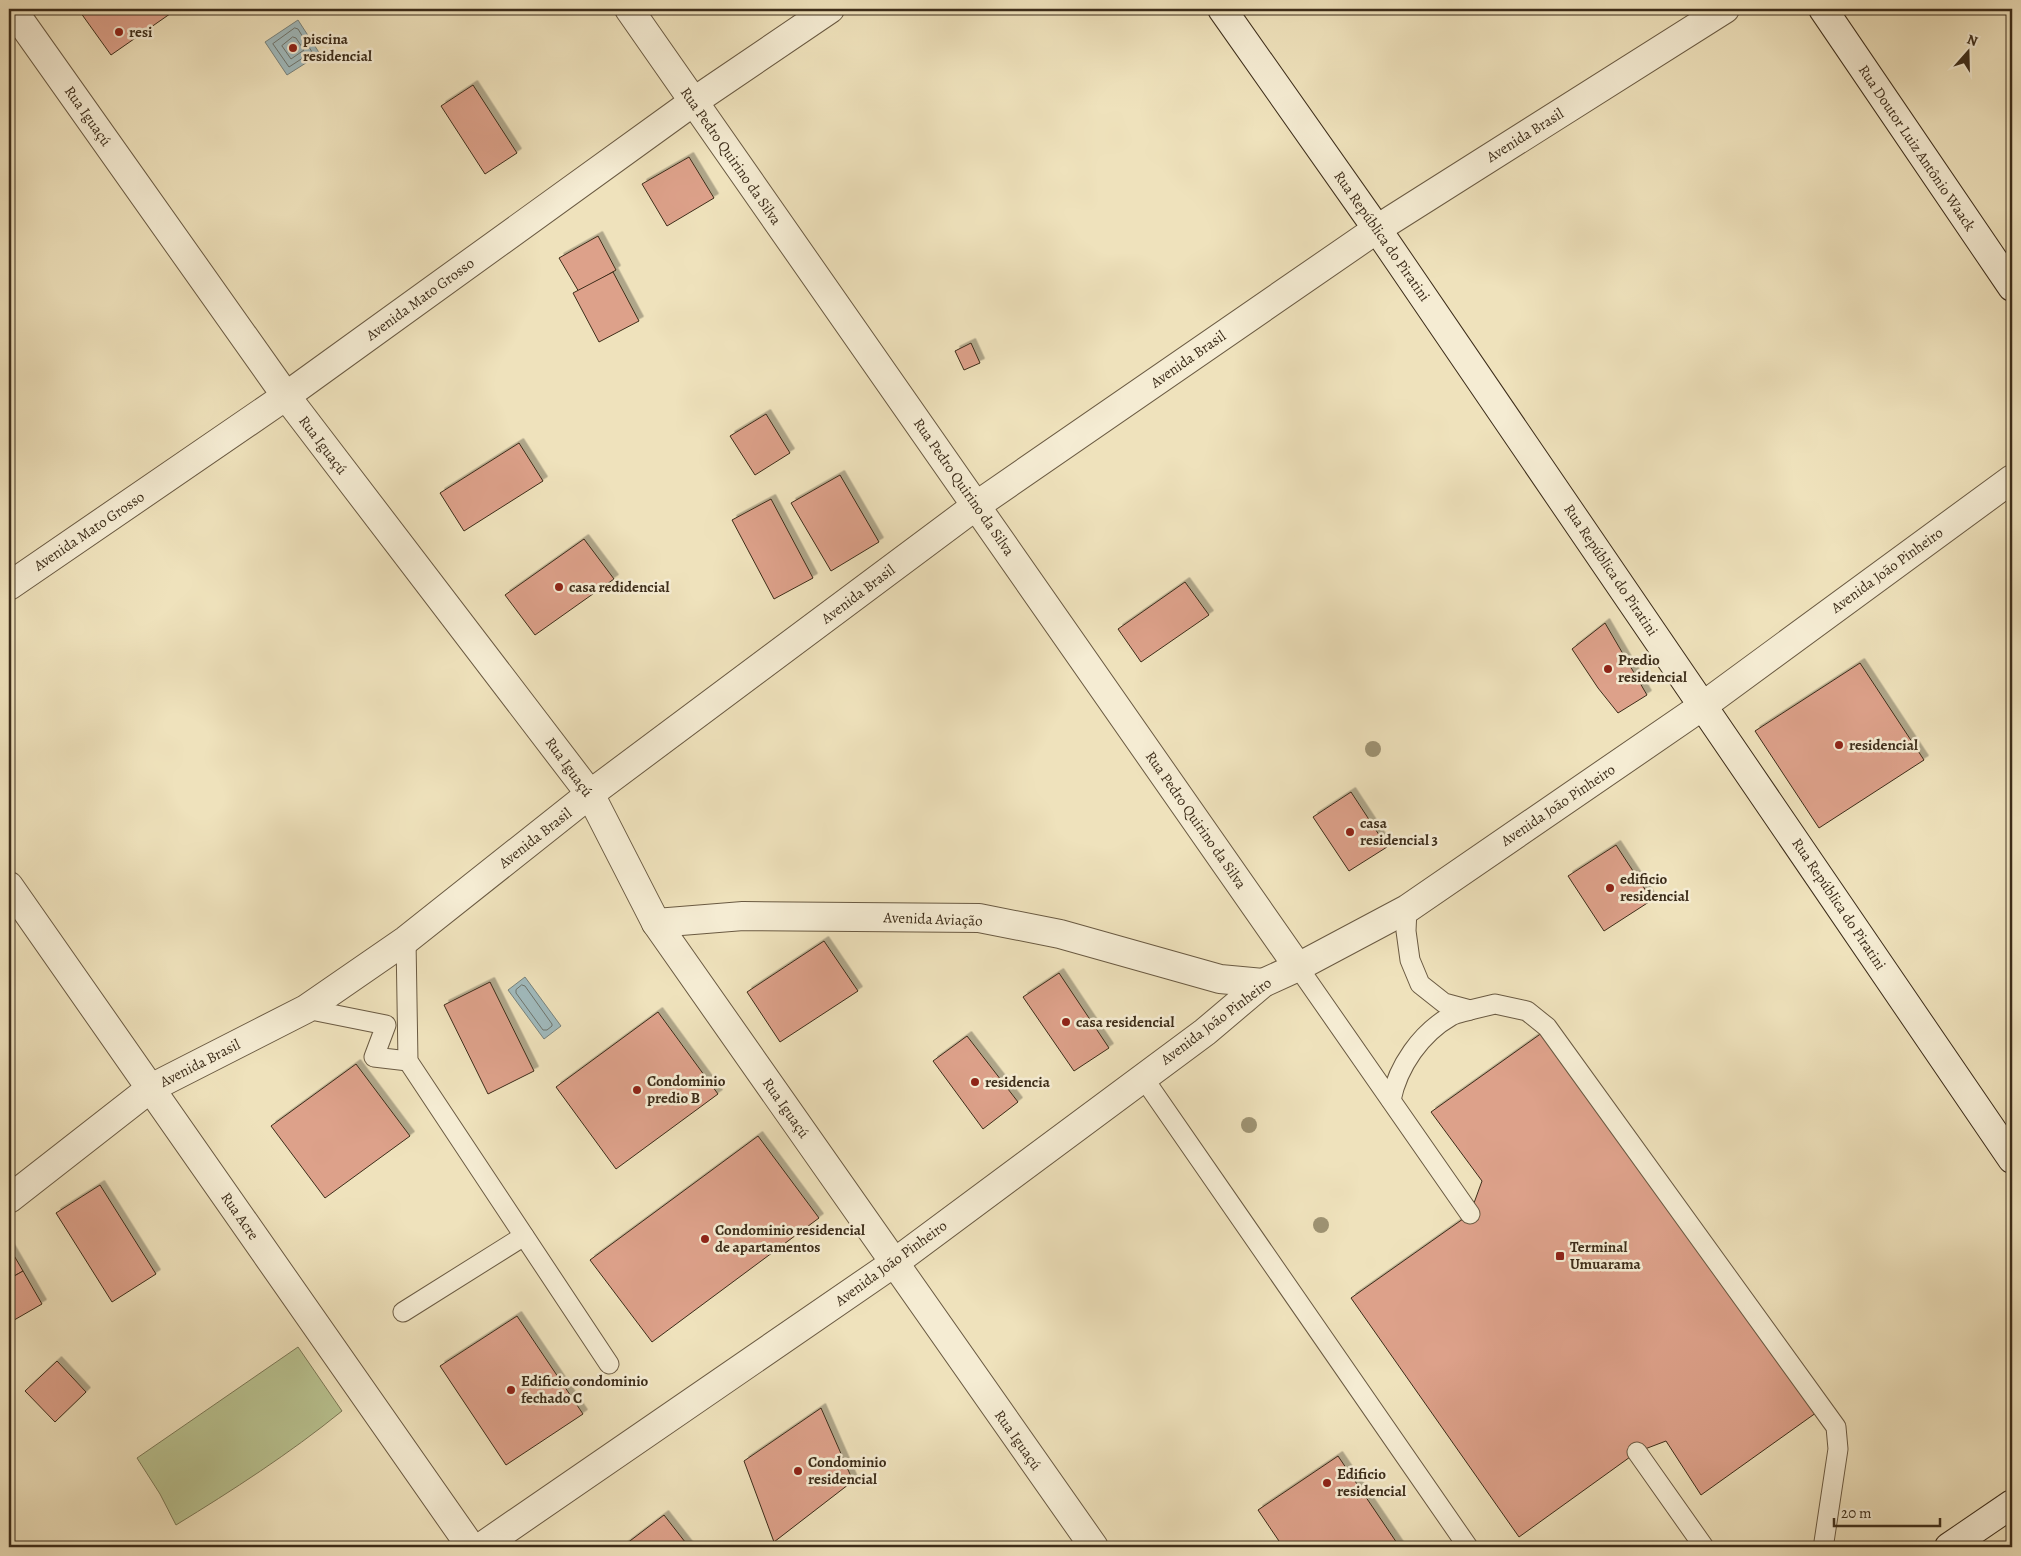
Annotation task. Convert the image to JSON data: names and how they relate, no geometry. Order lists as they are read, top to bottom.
{
  "streets": {
    "street": [
      "Rua Iguaçú",
      "Avenida Brasil",
      "Rua Doutor Luiz Antônio Waack",
      "Rua Pedro Quirino da Silva",
      "Rua República do Piratini",
      "Avenida Mato Grosso",
      "Avenida João Pinheiro",
      "Avenida Aviação",
      "Rua Acre"
    ]
  },
  "crossings": [
    ["Rua Iguaçú", "Avenida Brasil"],
    ["Rua Iguaçú", "Avenida Mato Grosso"],
    ["Rua Iguaçú", "Avenida João Pinheiro"],
    ["Rua Iguaçú", "Avenida Aviação"],
    ["Avenida Brasil", "Rua Pedro Quirino da Silva"],
    ["Avenida Brasil", "Rua República do Piratini"],
    ["Avenida Brasil", "Rua Acre"],
    ["Rua Pedro Quirino da Silva", "Avenida Mato Grosso"],
    ["Rua Pedro Quirino da Silva", "Avenida João Pinheiro"],
    ["Rua República do Piratini", "Avenida João Pinheiro"],
    ["Avenida João Pinheiro", "Avenida Aviação"]
  ],
  "places": {
    "other": [
      "resi",
      "piscina residencial",
      "casa redidencial",
      "Predio residencial",
      "residencial",
      "casa residencial 3",
      "edificio residencial",
      "casa residencial",
      "residencia",
      "Condominio predio B",
      "Condominio residencial de apartamentos",
      "Edificio condominio fechado C",
      "Condominio residencial",
      "Edificio residencial"
    ],
    "transit": ["Terminal Umuarama"]
  },
  "scale_bar": "20 m",
  "north": "top"
}
